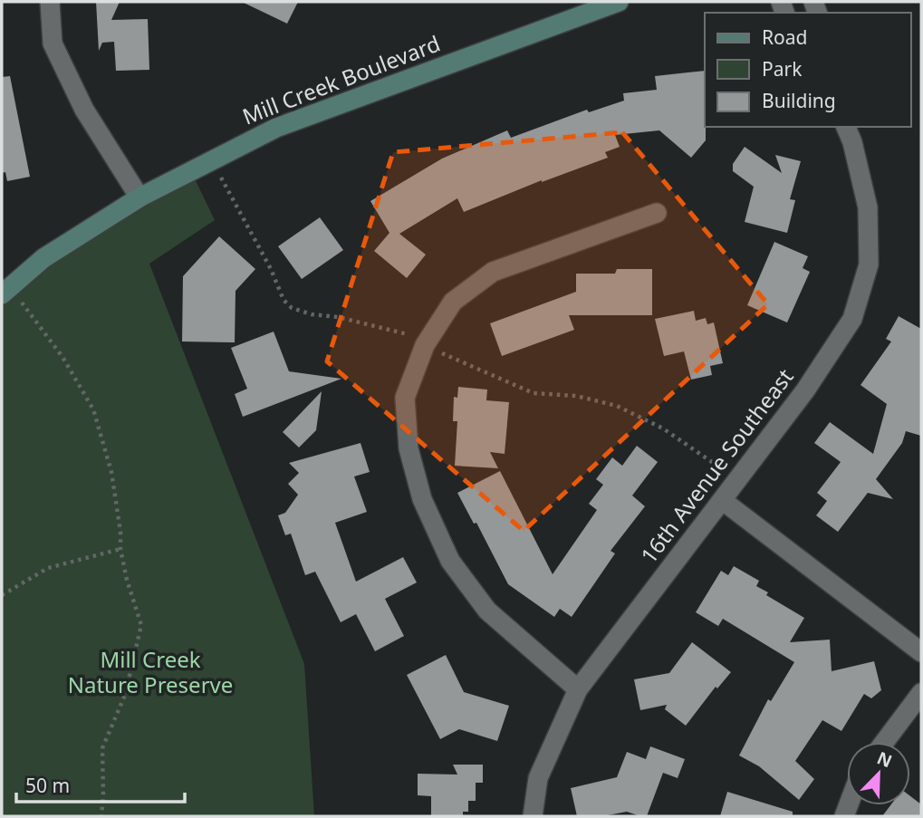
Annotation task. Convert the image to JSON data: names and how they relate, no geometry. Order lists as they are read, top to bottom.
{
  "streets": {
    "street": ["Mill Creek Boulevard", "16th Avenue Southeast"]
  },
  "parks": ["Mill Creek Nature Preserve"],
  "legend": ["Road", "Park", "Building"],
  "scale_bar": "50 m",
  "north": "top right"
}
